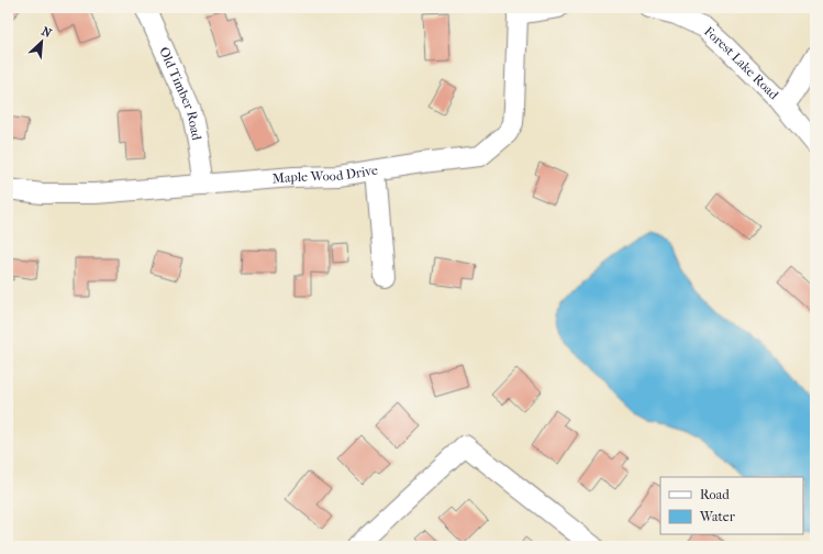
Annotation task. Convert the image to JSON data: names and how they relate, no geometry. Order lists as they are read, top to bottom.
{
  "streets": {
    "street": ["Forest Lake Road", "Old Timber Road", "Maple Wood Drive"]
  },
  "crossings": [
    ["Old Timber Road", "Maple Wood Drive"]
  ],
  "legend": ["Road", "Water"],
  "north": "top right"
}
